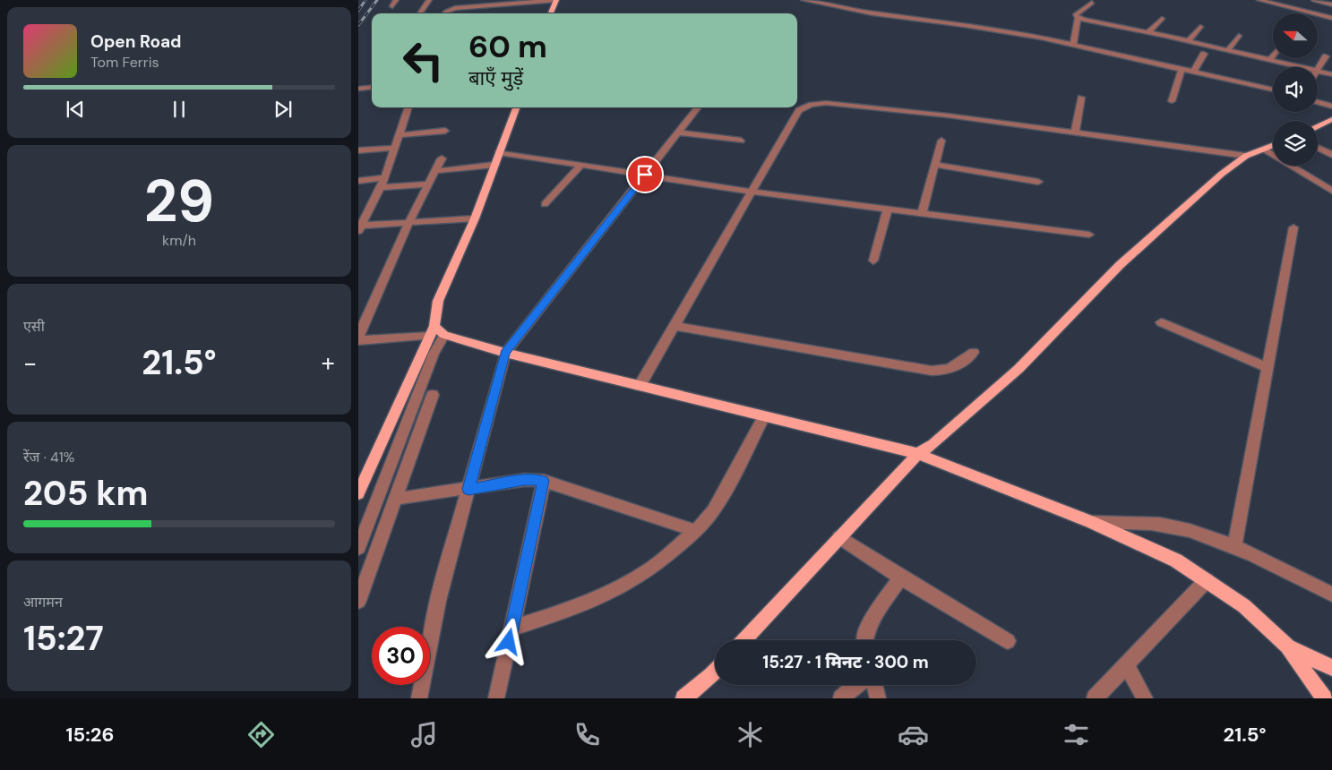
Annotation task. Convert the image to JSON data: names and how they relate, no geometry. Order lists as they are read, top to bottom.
{
  "north": "left",
  "page": {
    "turn": ["60 m", "बाएँ मुड़ें"],
    "song": ["Open Road", "Tom Ferris"],
    "tile": [
      ["29", "km/h"],
      "एसी",
      ["रेंज · 41%", "205 km"],
      ["आगमन", "15:27"]
    ],
    "heat": ["−", "21.5°", "+"],
    "limit": "30",
    "trip": "15:27 · 1 मिनट · 300 m",
    "tabs": ["15:26", "21.5°"]
  }
}
